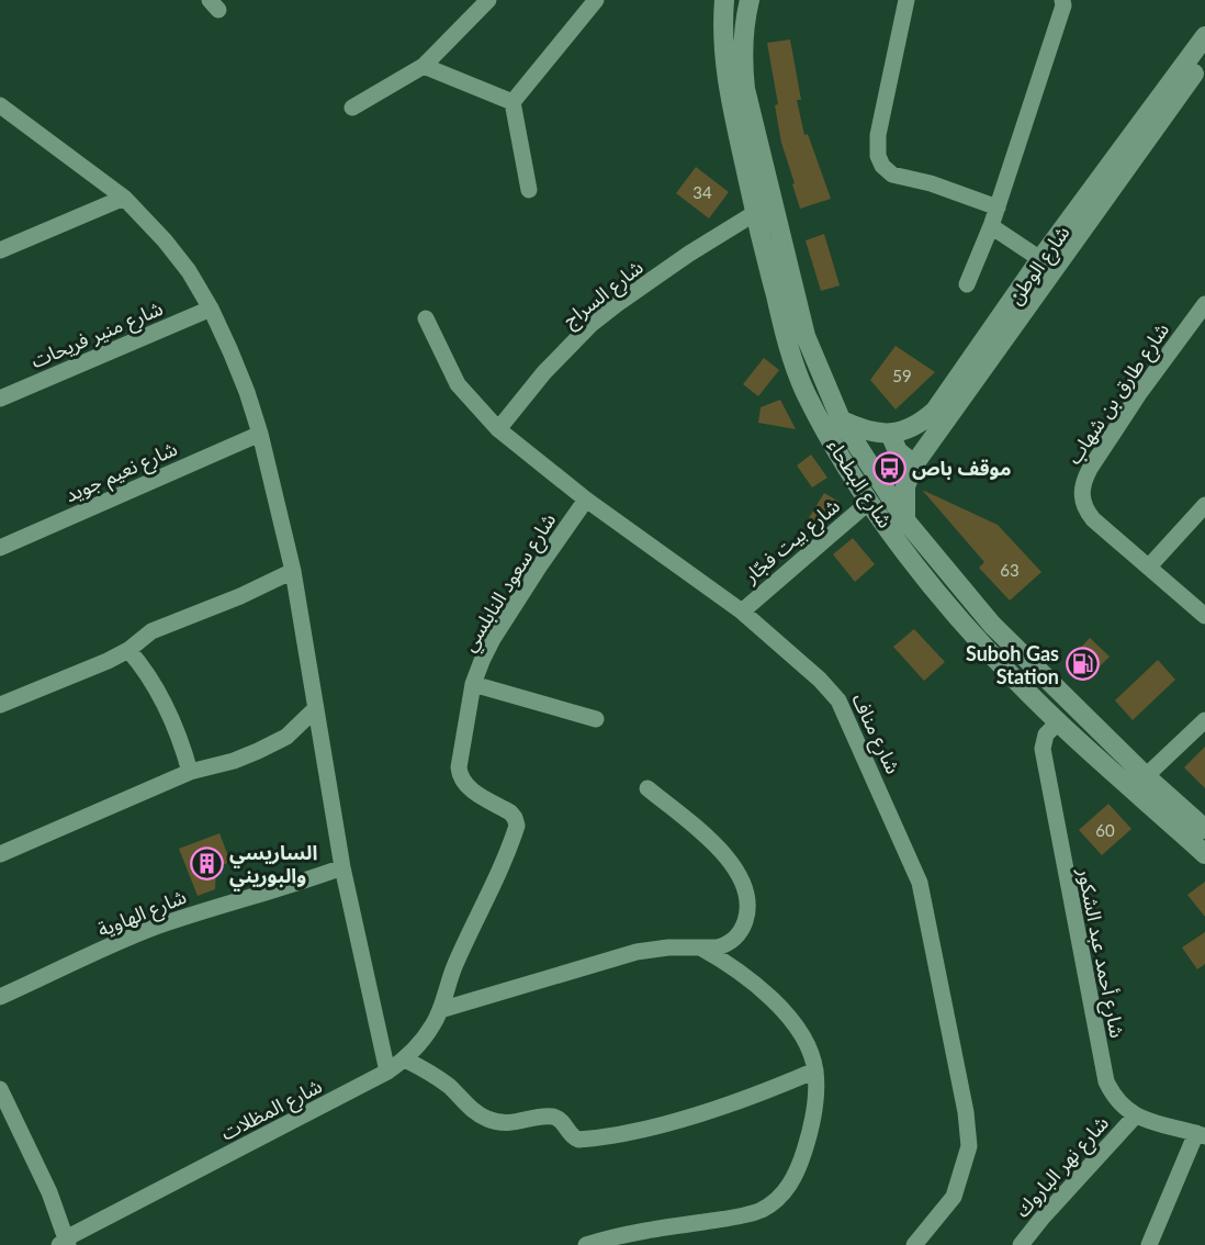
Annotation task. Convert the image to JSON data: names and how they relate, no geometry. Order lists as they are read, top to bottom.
{
  "streets": {
    "street": [
      "شارع الوطن",
      "شارع السراج",
      "شارع منير فريحات",
      "شارع طارق بن شهاب",
      "شارع نعيم جويد",
      "شارع البطحاء",
      "شارع بيت فجّار",
      "شارع سعود النابلسي",
      "شارع مناف",
      "شارع الهاوية",
      "شارع أحمد عبد الشكور",
      "شارع المظلات",
      "شارع نهر الباروك"
    ]
  },
  "crossings": [
    ["شارع الوطن", "شارع البطحاء"],
    ["شارع السراج", "شارع البطحاء"],
    ["شارع السراج", "شارع مناف"],
    ["شارع البطحاء", "شارع بيت فجّار"],
    ["شارع البطحاء", "شارع أحمد عبد الشكور"],
    ["شارع بيت فجّار", "شارع مناف"],
    ["شارع سعود النابلسي", "شارع مناف"],
    ["شارع سعود النابلسي", "شارع المظلات"],
    ["شارع أحمد عبد الشكور", "شارع نهر الباروك"]
  ],
  "places": {
    "bus stop": ["موقف باص"],
    "fuel station": ["Suboh Gas Station"],
    "building": ["الساريسي والبوريني"]
  },
  "house_numbers": [
    "34",
    "59",
    "63",
    "60"
  ]
}
